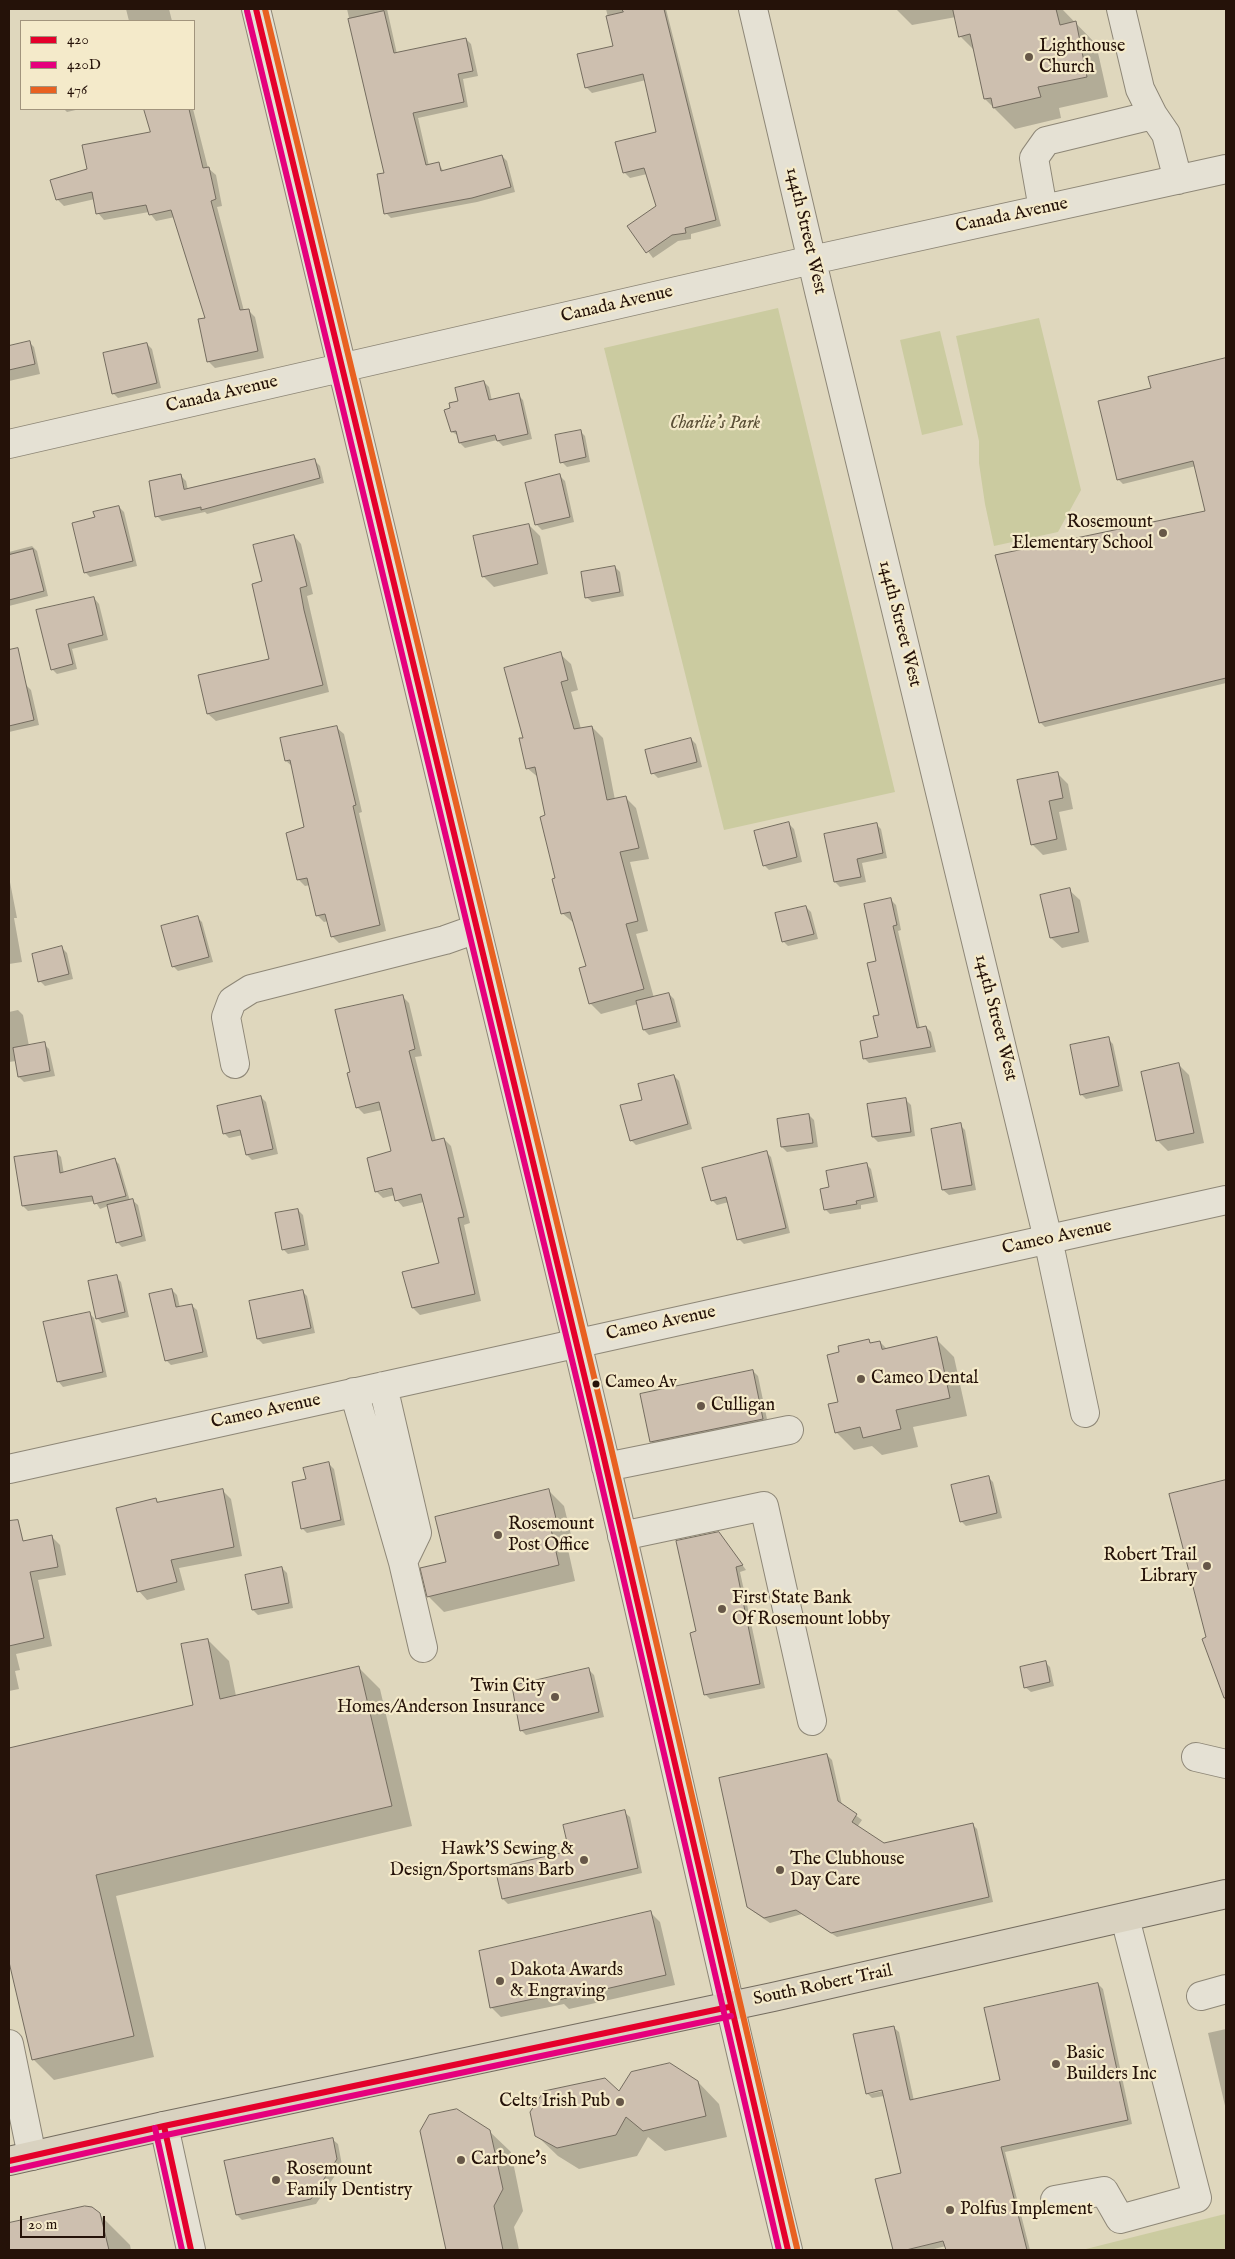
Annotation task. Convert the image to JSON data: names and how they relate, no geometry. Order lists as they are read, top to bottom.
{
  "streets": {
    "main road": ["South Robert Trail"],
    "street": ["Canada Avenue", "144th Street West", "Cameo Avenue"]
  },
  "crossings": [
    ["Canada Avenue", "144th Street West"],
    ["144th Street West", "Cameo Avenue"]
  ],
  "parks": ["Charlie's Park"],
  "places": [
    "Lighthouse Church",
    "Rosemount Elementary School",
    "Cameo Dental",
    "Cameo Av",
    "Culligan",
    "Rosemount Post Office",
    "Robert Trail Library",
    "First State Bank Of Rosemount lobby",
    "Twin City Homes/Anderson Insurance",
    "Hawk'S Sewing & Design/Sportsmans Barb",
    "The Clubhouse Day Care",
    "Dakota Awards & Engraving",
    "Basic Builders Inc",
    "Celts Irish Pub",
    "Carbone's",
    "Rosemount Family Dentistry",
    "Polfus Implement"
  ],
  "lines": ["transit line 420", "transit line 476", "transit line 420D"],
  "legend": ["420", "420D", "476"],
  "scale_bar": "20 m"
}
